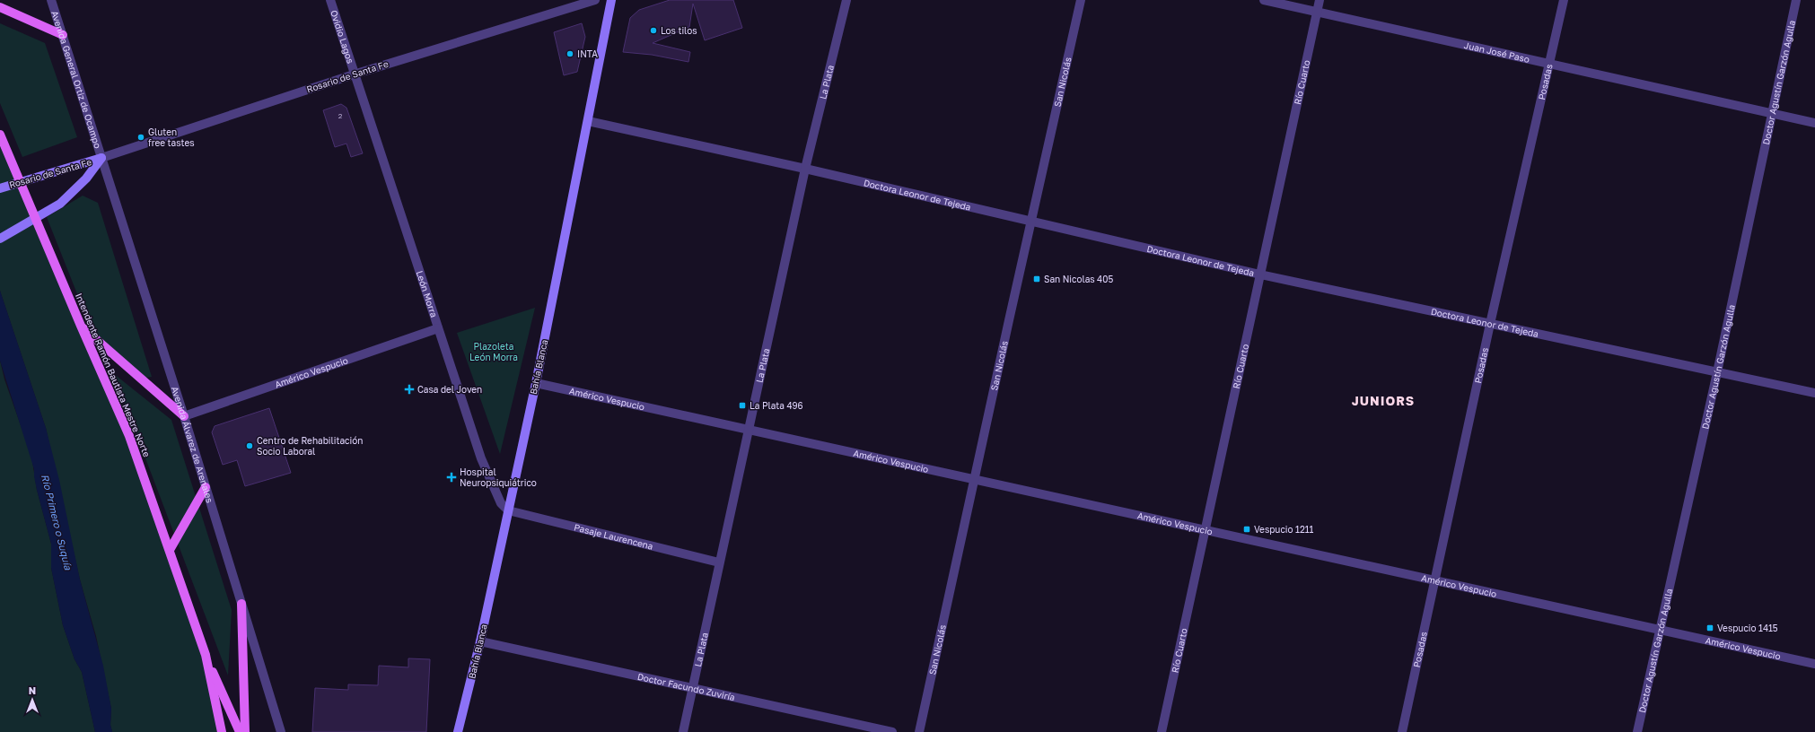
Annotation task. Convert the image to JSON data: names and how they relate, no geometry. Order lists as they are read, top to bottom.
{
  "streets": {
    "main road": ["Intendente Ramón Bautista Mestre Norte"],
    "street": [
      "Ovidio Lagos",
      "Juan José Paso",
      "Rosario de Santa Fe",
      "Avenida General Ortiz de Ocampo",
      "La Plata",
      "Río Cuarto",
      "Doctor Agustín Garzón Agulla",
      "San Nicolás",
      "Posadas",
      "Doctora Leonor de Tejeda",
      "León Morra",
      "Bahía Blanca",
      "Américo Vespucio",
      "Avenida Álvarez de Arenales",
      "Pasaje Laurencena",
      "Doctor Facundo Zuviría"
    ]
  },
  "crossings": [
    ["Ovidio Lagos", "Rosario de Santa Fe"],
    ["Ovidio Lagos", "León Morra"],
    ["Juan José Paso", "Río Cuarto"],
    ["Juan José Paso", "Doctor Agustín Garzón Agulla"],
    ["Juan José Paso", "Posadas"],
    ["Rosario de Santa Fe", "Avenida General Ortiz de Ocampo"],
    ["Rosario de Santa Fe", "León Morra"],
    ["Rosario de Santa Fe", "Avenida Álvarez de Arenales"],
    ["Avenida General Ortiz de Ocampo", "Avenida Álvarez de Arenales"],
    ["La Plata", "Doctora Leonor de Tejeda"],
    ["La Plata", "Américo Vespucio"],
    ["La Plata", "Pasaje Laurencena"],
    ["La Plata", "Doctor Facundo Zuviría"],
    ["Río Cuarto", "Doctora Leonor de Tejeda"],
    ["Río Cuarto", "Américo Vespucio"],
    ["Doctor Agustín Garzón Agulla", "Doctora Leonor de Tejeda"],
    ["Doctor Agustín Garzón Agulla", "Américo Vespucio"],
    ["San Nicolás", "Doctora Leonor de Tejeda"],
    ["San Nicolás", "Américo Vespucio"],
    ["Posadas", "Doctora Leonor de Tejeda"],
    ["Posadas", "Américo Vespucio"],
    ["Doctora Leonor de Tejeda", "Bahía Blanca"],
    ["León Morra", "Bahía Blanca"],
    ["León Morra", "Américo Vespucio"],
    ["León Morra", "Pasaje Laurencena"],
    ["Bahía Blanca", "Américo Vespucio"],
    ["Bahía Blanca", "Pasaje Laurencena"],
    ["Bahía Blanca", "Doctor Facundo Zuviría"],
    ["Américo Vespucio", "Avenida Álvarez de Arenales"]
  ],
  "districts": ["JUNIORS"],
  "water": ["Río Primero o Suquía"],
  "parks": ["Plazoleta León Morra"],
  "places": {
    "other": [
      "Los tilos",
      "INTA",
      "Gluten free tastes",
      "Centro de Rehabilitación Socio Laboral"
    ],
    "transit": [
      "San Nicolas 405",
      "La Plata 496",
      "Vespucio 1211",
      "Vespucio 1415"
    ],
    "health": ["Casa del Joven", "Hospital Neuropsiquiátrico"]
  },
  "house_numbers": ["2"],
  "north": "top"
}
